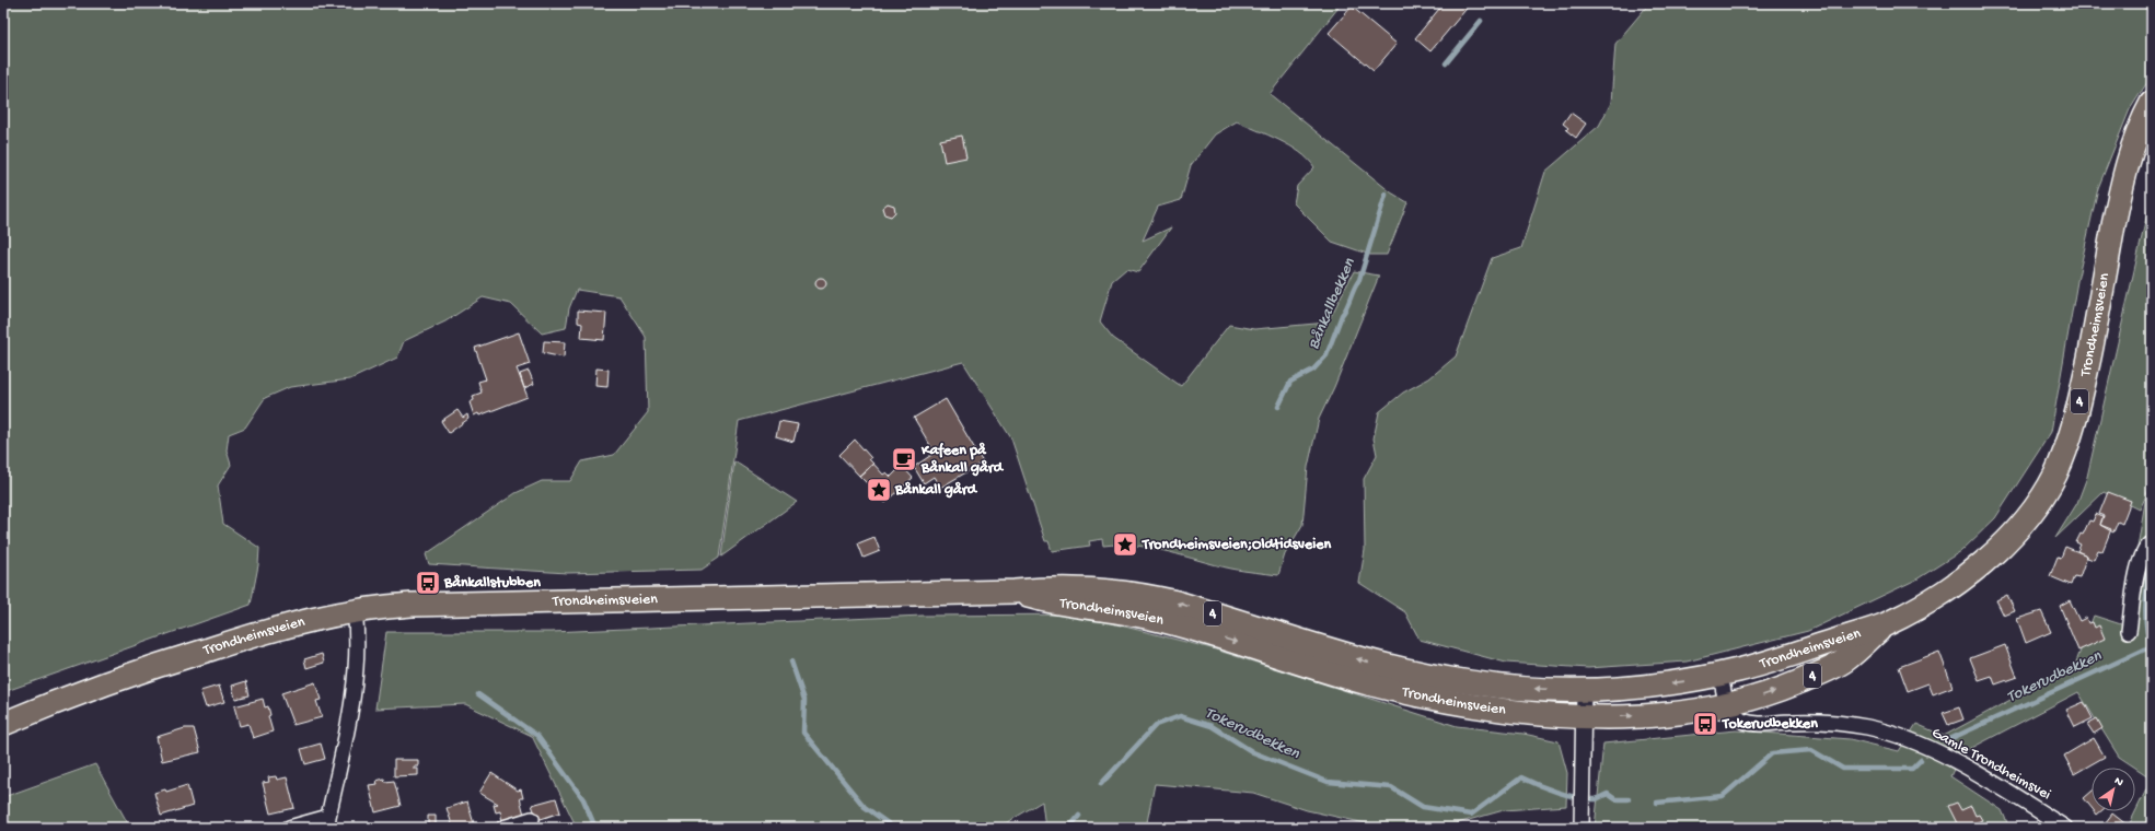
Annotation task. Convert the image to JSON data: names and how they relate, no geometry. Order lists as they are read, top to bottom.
{
  "streets": {
    "highway": ["Trondheimsveien", "4"],
    "street": ["Gamle Trondheimsvei"]
  },
  "crossings": [
    ["Trondheimsveien", "Gamle Trondheimsvei"]
  ],
  "water": ["Bånkallbekken", "Tokerudbekken"],
  "places": {
    "cafe": ["Kafeen på Bånkall gård"],
    "place": ["Bånkall gård", "Trondheimsveien;Oldtidsveien"],
    "bus stop": ["Bånkallstubben", "Tokerudbekken"]
  },
  "north": "top right"
}
